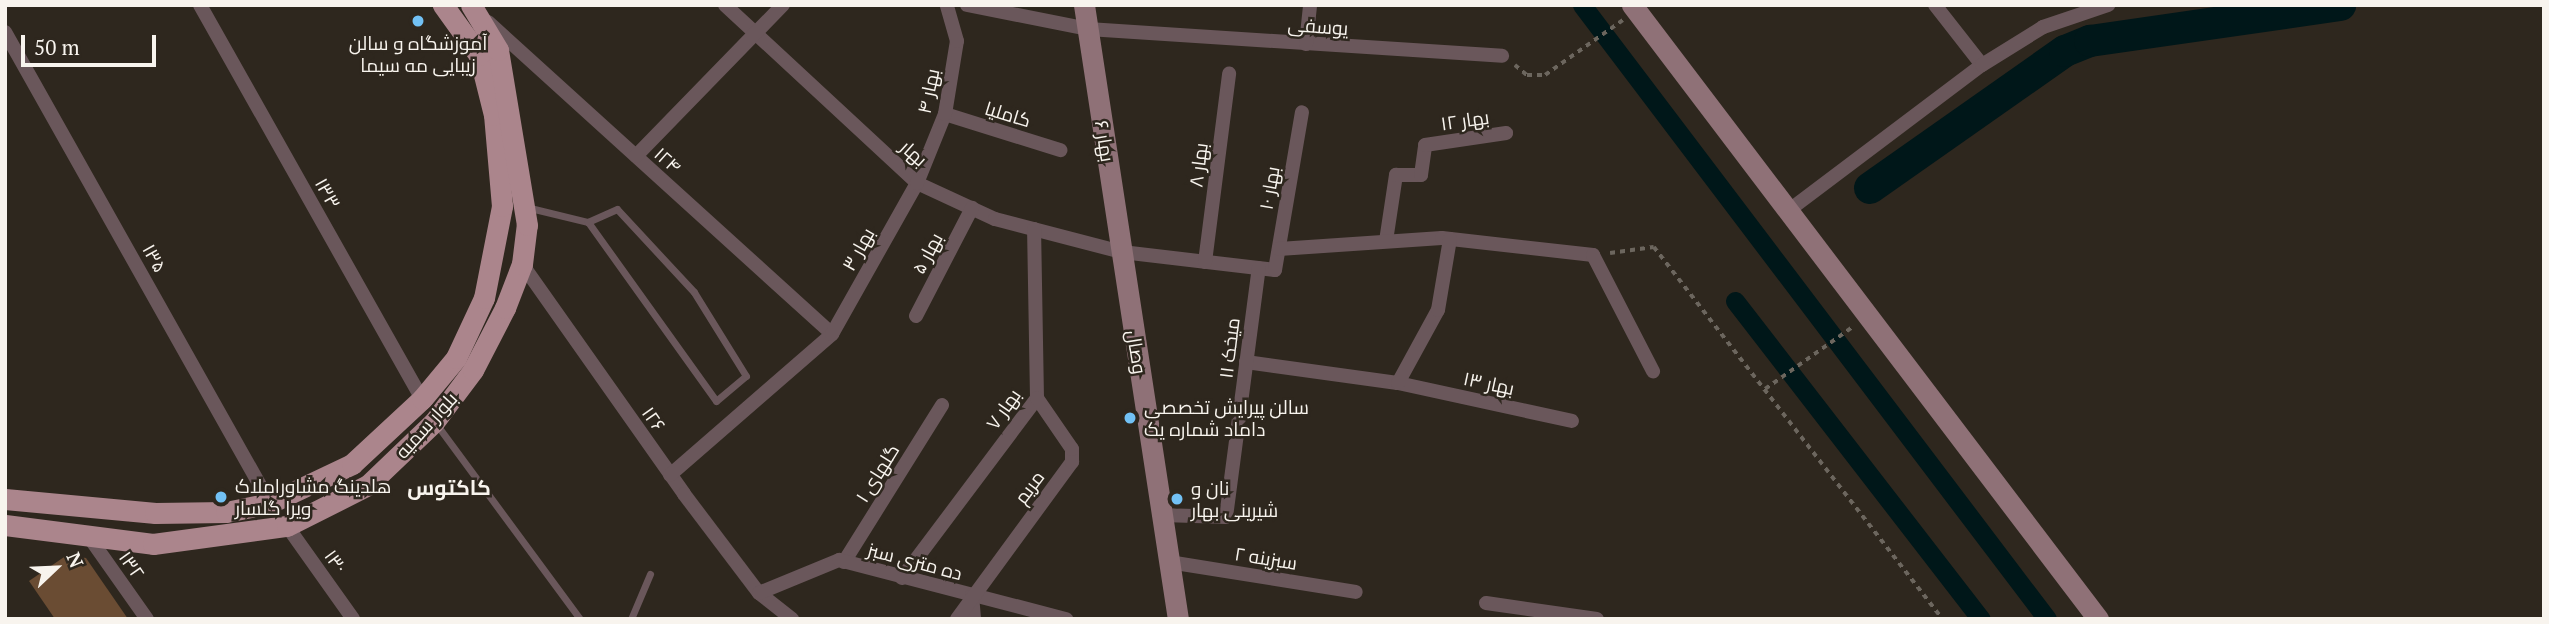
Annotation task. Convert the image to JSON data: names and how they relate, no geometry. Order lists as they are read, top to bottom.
{
  "streets": {
    "main road": ["بهار ۶", "وصال", "بلوار سمیه"],
    "street": [
      "یوسفی",
      "بهار ۴",
      "کاملیا",
      "بهار ۱۲",
      "بهار",
      "۱۲۴",
      "بهار ۸",
      "بهار ۱۰",
      "۱۳۳",
      "بهار ۳",
      "بهار ۵",
      "۱۳۵",
      "میخک ۱۱",
      "بهار ۱۳",
      "بهار ۷",
      "۱۲۶",
      "گلهای ۱",
      "مریم",
      "سبزینه ۲",
      "۱۳۰",
      "ده متری سبز",
      "۱۳۲"
    ]
  },
  "crossings": [
    ["یوسفی", "بهار ۶"],
    ["بهار ۴", "کاملیا"],
    ["بهار ۴", "بهار"],
    ["بهار ۴", "بهار ۳"],
    ["بهار ۶", "بهار"],
    ["بهار ۶", "وصال"],
    ["بهار", "بهار ۸"],
    ["بهار", "بهار ۱۰"],
    ["بهار", "بهار ۳"],
    ["بهار", "بهار ۵"],
    ["بهار", "میخک ۱۱"],
    ["بهار", "وصال"],
    ["بهار", "بهار ۷"],
    ["۱۲۴", "بهار ۳"],
    ["۱۲۴", "بلوار سمیه"],
    ["۱۳۳", "بلوار سمیه"],
    ["بهار ۳", "۱۲۶"],
    ["۱۳۵", "بلوار سمیه"],
    ["میخک ۱۱", "وصال"],
    ["میخک ۱۱", "بهار ۱۳"],
    ["وصال", "سبزینه ۲"],
    ["بهار ۷", "مریم"],
    ["بهار ۷", "ده متری سبز"],
    ["۱۲۶", "بلوار سمیه"],
    ["۱۲۶", "ده متری سبز"],
    ["بلوار سمیه", "۱۳۰"],
    ["بلوار سمیه", "۱۳۲"],
    ["گلهای ۱", "ده متری سبز"],
    ["مریم", "ده متری سبز"]
  ],
  "districts": ["کاکتوس"],
  "places": [
    "آموزشگاه و سالن زیبایی مه سیما",
    "سالن پیرایش تخصصی داماد شماره یک",
    "هلدینگ مشاوراملاک ویرا گلسار",
    "نان و شیرینی بهار"
  ],
  "scale_bar": "50 m",
  "north": "top right"
}
